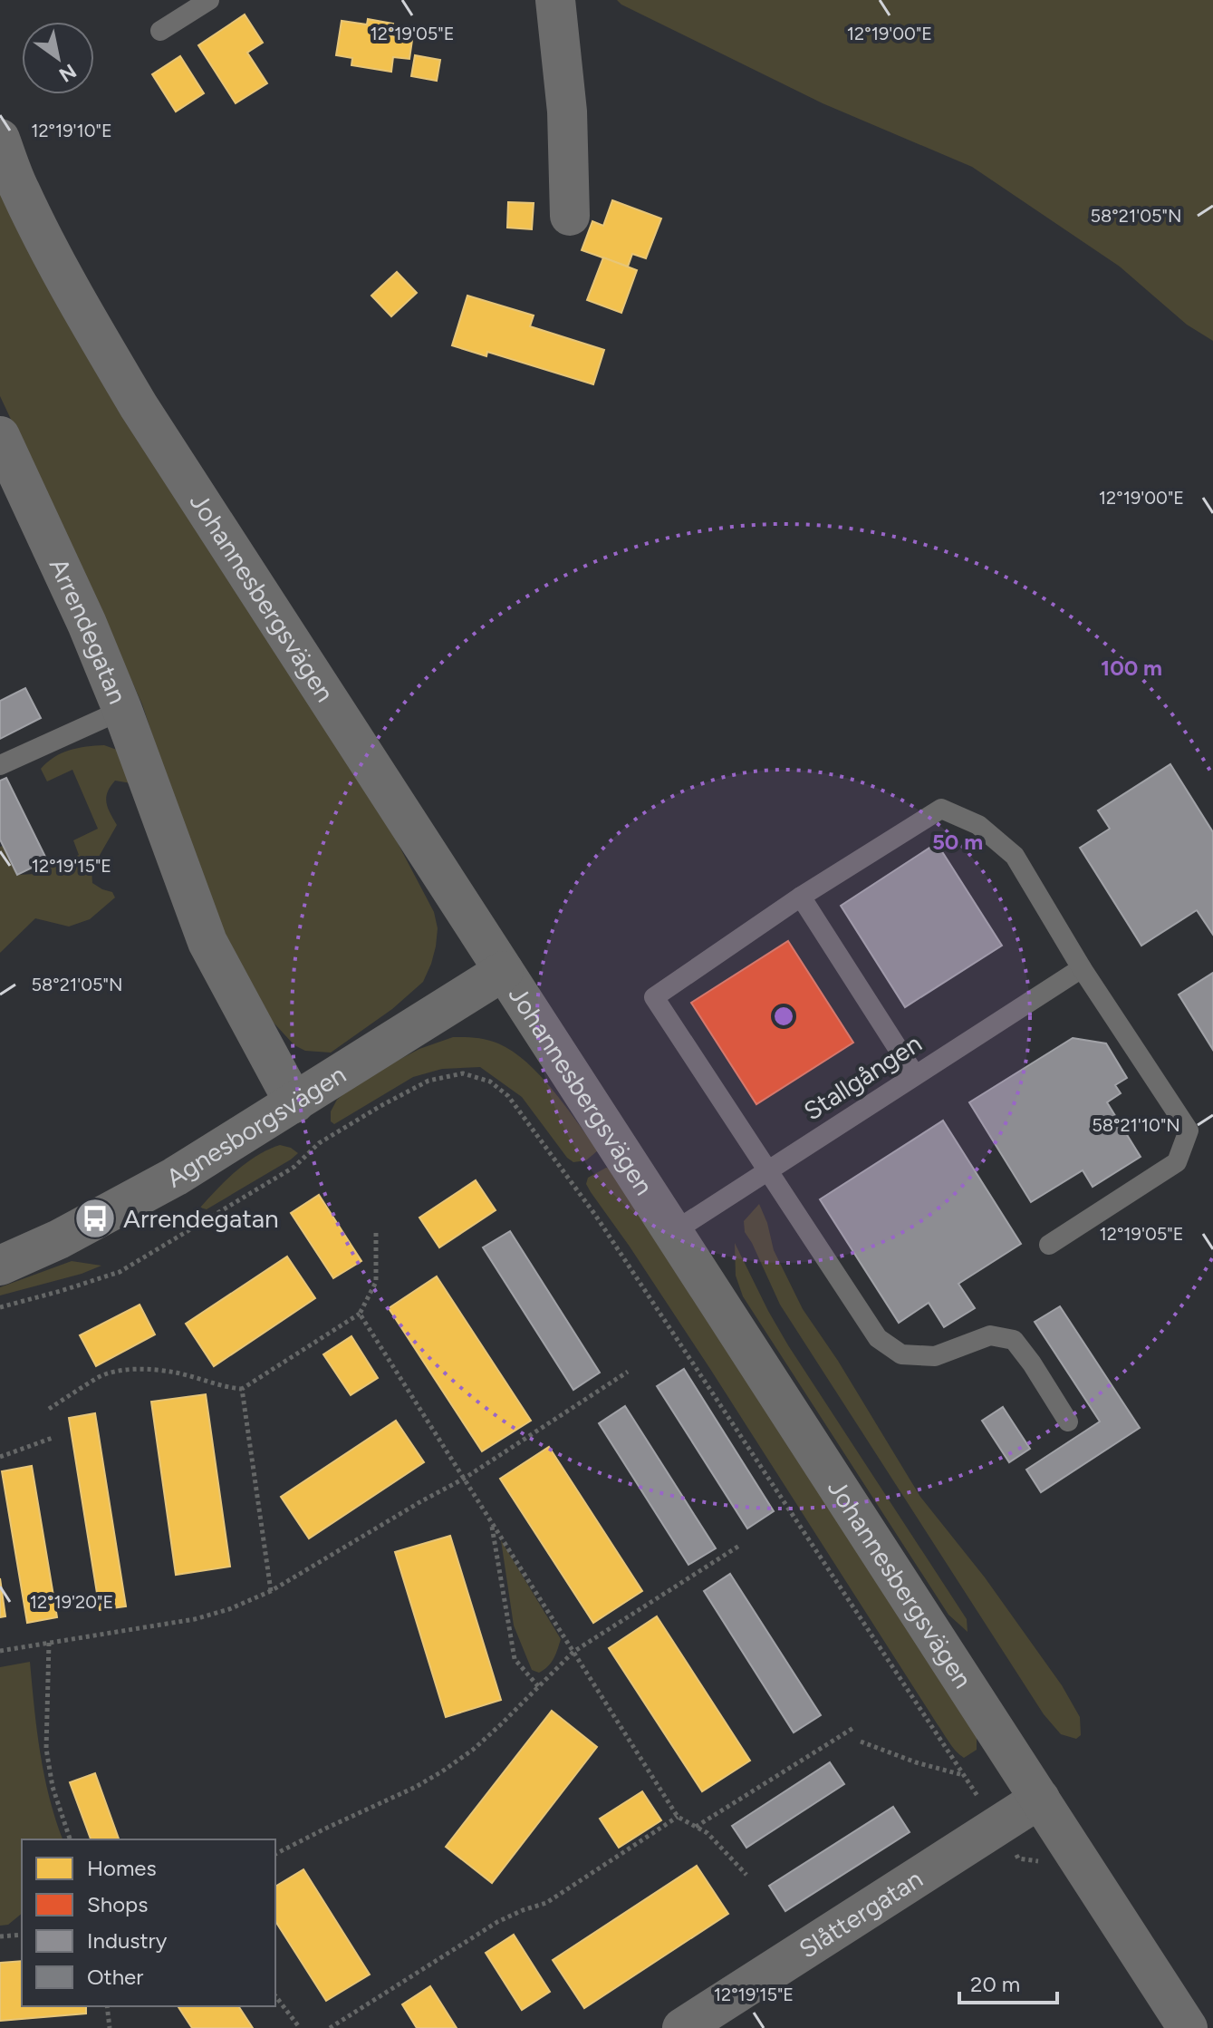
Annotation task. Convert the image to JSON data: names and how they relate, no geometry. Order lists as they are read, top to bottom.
{
  "streets": {
    "street": [
      "Johannesbergsvägen",
      "Arrendegatan",
      "Agnesborgsvägen",
      "Slåttergatan"
    ],
    "lane": ["Stallgången"]
  },
  "crossings": [
    ["Johannesbergsvägen", "Stallgången"],
    ["Johannesbergsvägen", "Agnesborgsvägen"],
    ["Johannesbergsvägen", "Slåttergatan"],
    ["Arrendegatan", "Agnesborgsvägen"]
  ],
  "places": {
    "bus stop": ["Arrendegatan"]
  },
  "legend": [
    "Homes",
    "Shops",
    "Industry",
    "Other"
  ],
  "scale_bar": "20 m",
  "north": "bottom right",
  "coordinates": [
    "12°19'05\"E",
    "12°19'00\"E",
    "12°19'10\"E",
    "58°21'05\"N",
    "12°19'15\"E",
    "58°21'10\"N",
    "12°19'20\"E"
  ],
  "rings": ["100 m", "50 m"]
}
